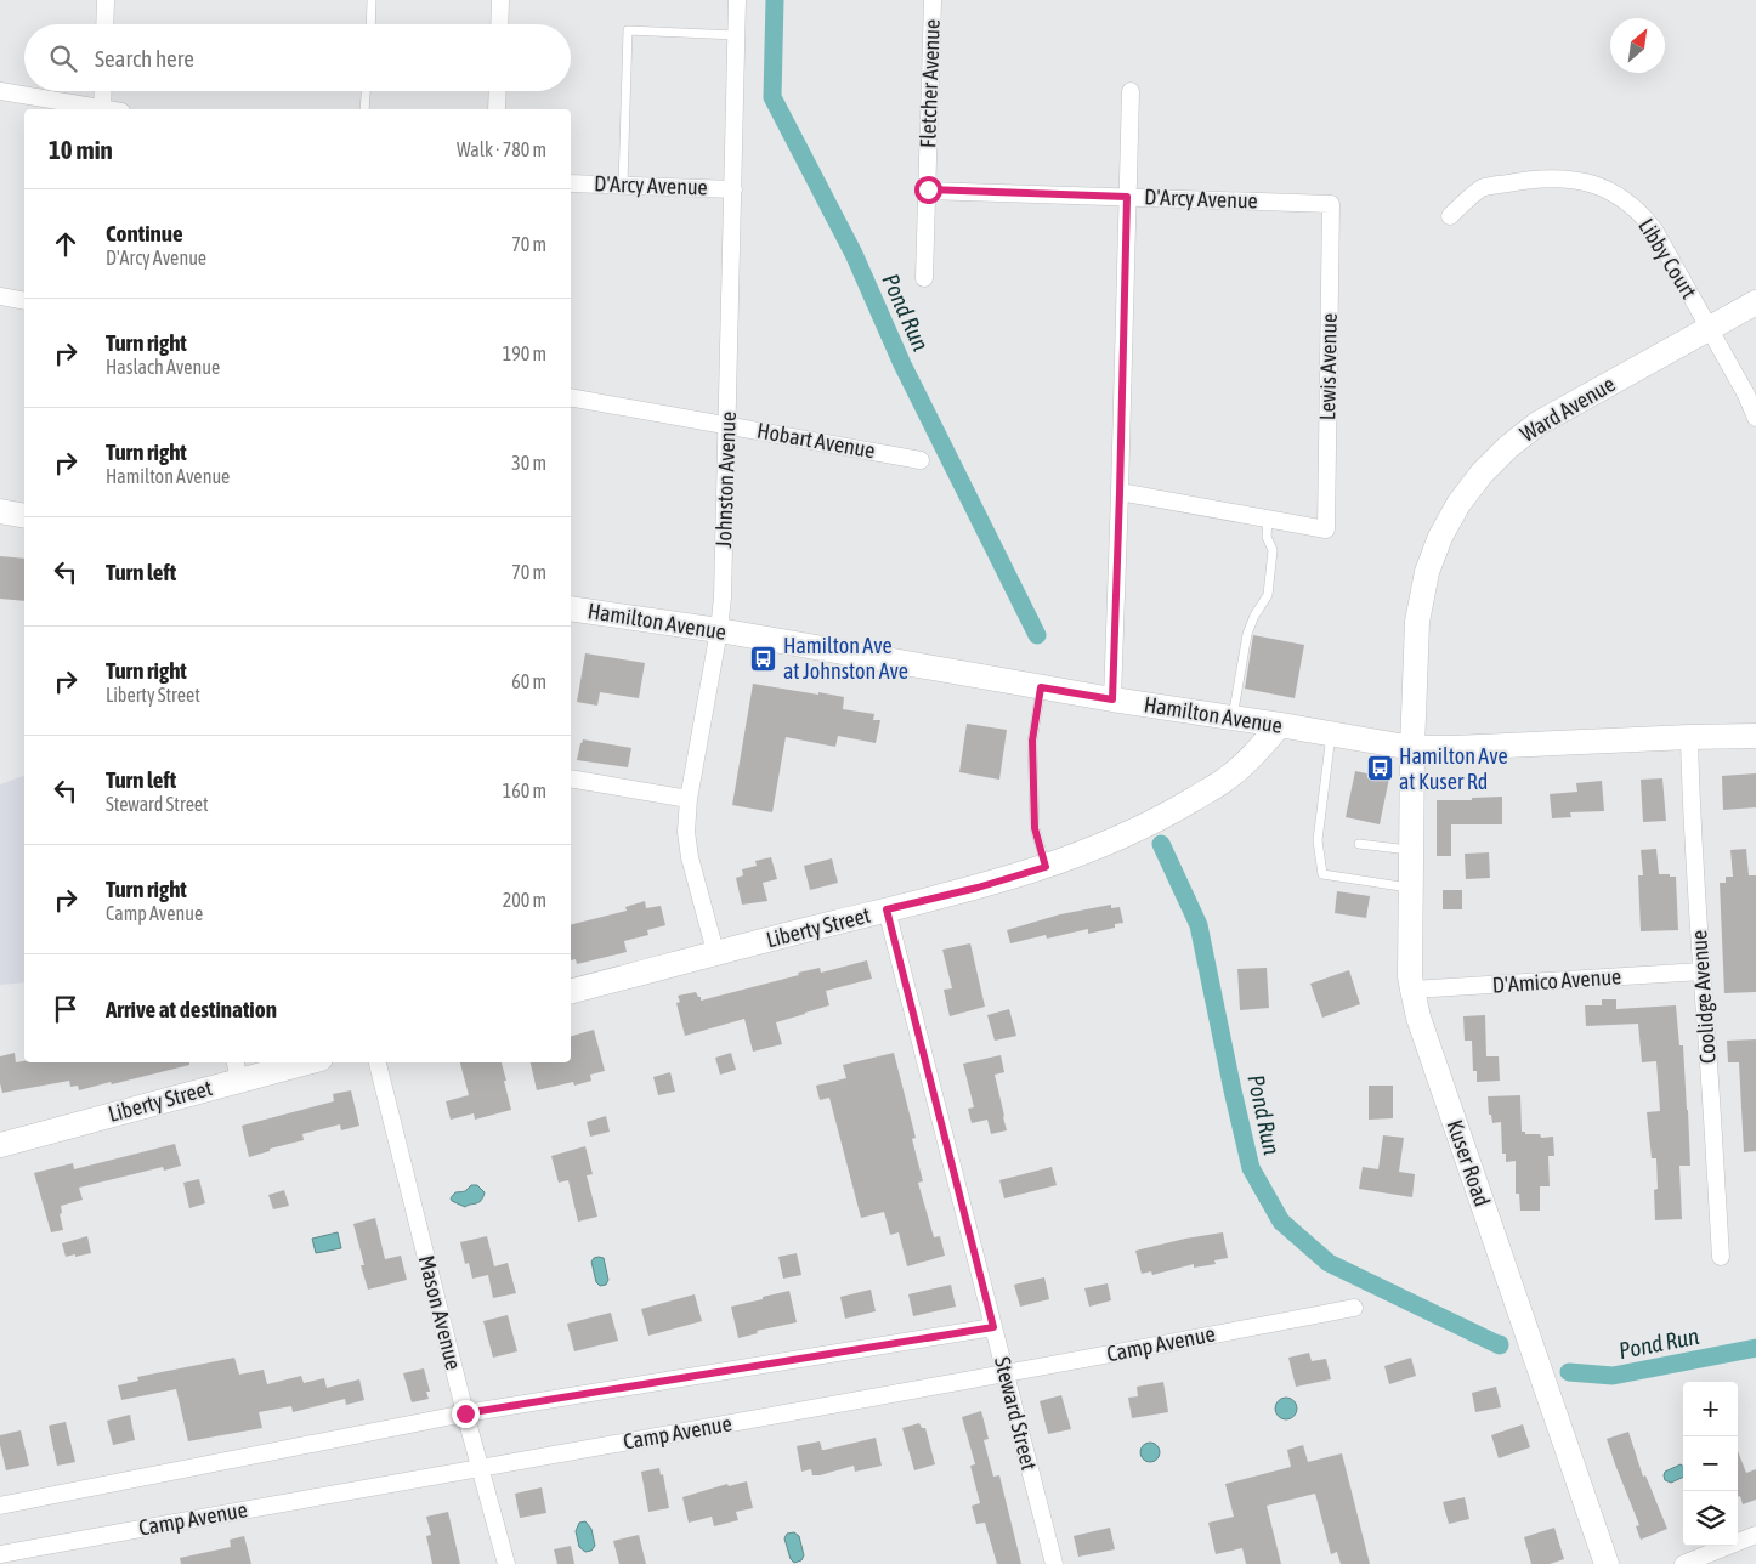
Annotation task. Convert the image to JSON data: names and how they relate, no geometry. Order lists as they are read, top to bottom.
{
  "streets": {
    "street": [
      "Fletcher Avenue",
      "D'Arcy Avenue",
      "Libby Court",
      "Lewis Avenue",
      "Ward Avenue",
      "Hobart Avenue",
      "Johnston Avenue",
      "Hamilton Avenue",
      "Liberty Street",
      "D'Amico Avenue",
      "Coolidge Avenue",
      "Kuser Road",
      "Mason Avenue",
      "Camp Avenue",
      "Steward Street"
    ]
  },
  "crossings": [
    ["Fletcher Avenue", "D'Arcy Avenue"],
    ["D'Arcy Avenue", "Lewis Avenue"],
    ["D'Arcy Avenue", "Johnston Avenue"],
    ["Libby Court", "Ward Avenue"],
    ["Ward Avenue", "Hamilton Avenue"],
    ["Ward Avenue", "Kuser Road"],
    ["Hobart Avenue", "Johnston Avenue"],
    ["Johnston Avenue", "Hamilton Avenue"],
    ["Johnston Avenue", "Liberty Street"],
    ["Hamilton Avenue", "Liberty Street"],
    ["Hamilton Avenue", "Coolidge Avenue"],
    ["Hamilton Avenue", "Kuser Road"],
    ["Liberty Street", "Steward Street"],
    ["D'Amico Avenue", "Coolidge Avenue"],
    ["D'Amico Avenue", "Kuser Road"],
    ["Mason Avenue", "Camp Avenue"],
    ["Camp Avenue", "Steward Street"]
  ],
  "water": ["Pond Run"],
  "places": {
    "bus stop": ["Hamilton Ave at Johnston Ave", "Hamilton Ave at Kuser Rd"]
  },
  "north": "top right",
  "page": {
    "search": "Search here",
    "heading": ["10 min", "Walk · 780 m"],
    "list": [
      ["Continue", "D'Arcy Avenue", "70 m"],
      ["Turn right", "Haslach Avenue", "190 m"],
      ["Turn right", "Hamilton Avenue", "30 m"],
      ["Turn left", "70 m"],
      ["Turn right", "Liberty Street", "60 m"],
      ["Turn left", "Steward Street", "160 m"],
      ["Turn right", "Camp Avenue", "200 m"],
      "Arrive at destination"
    ],
    "map_buttons": ["+", "−"]
  }
}
